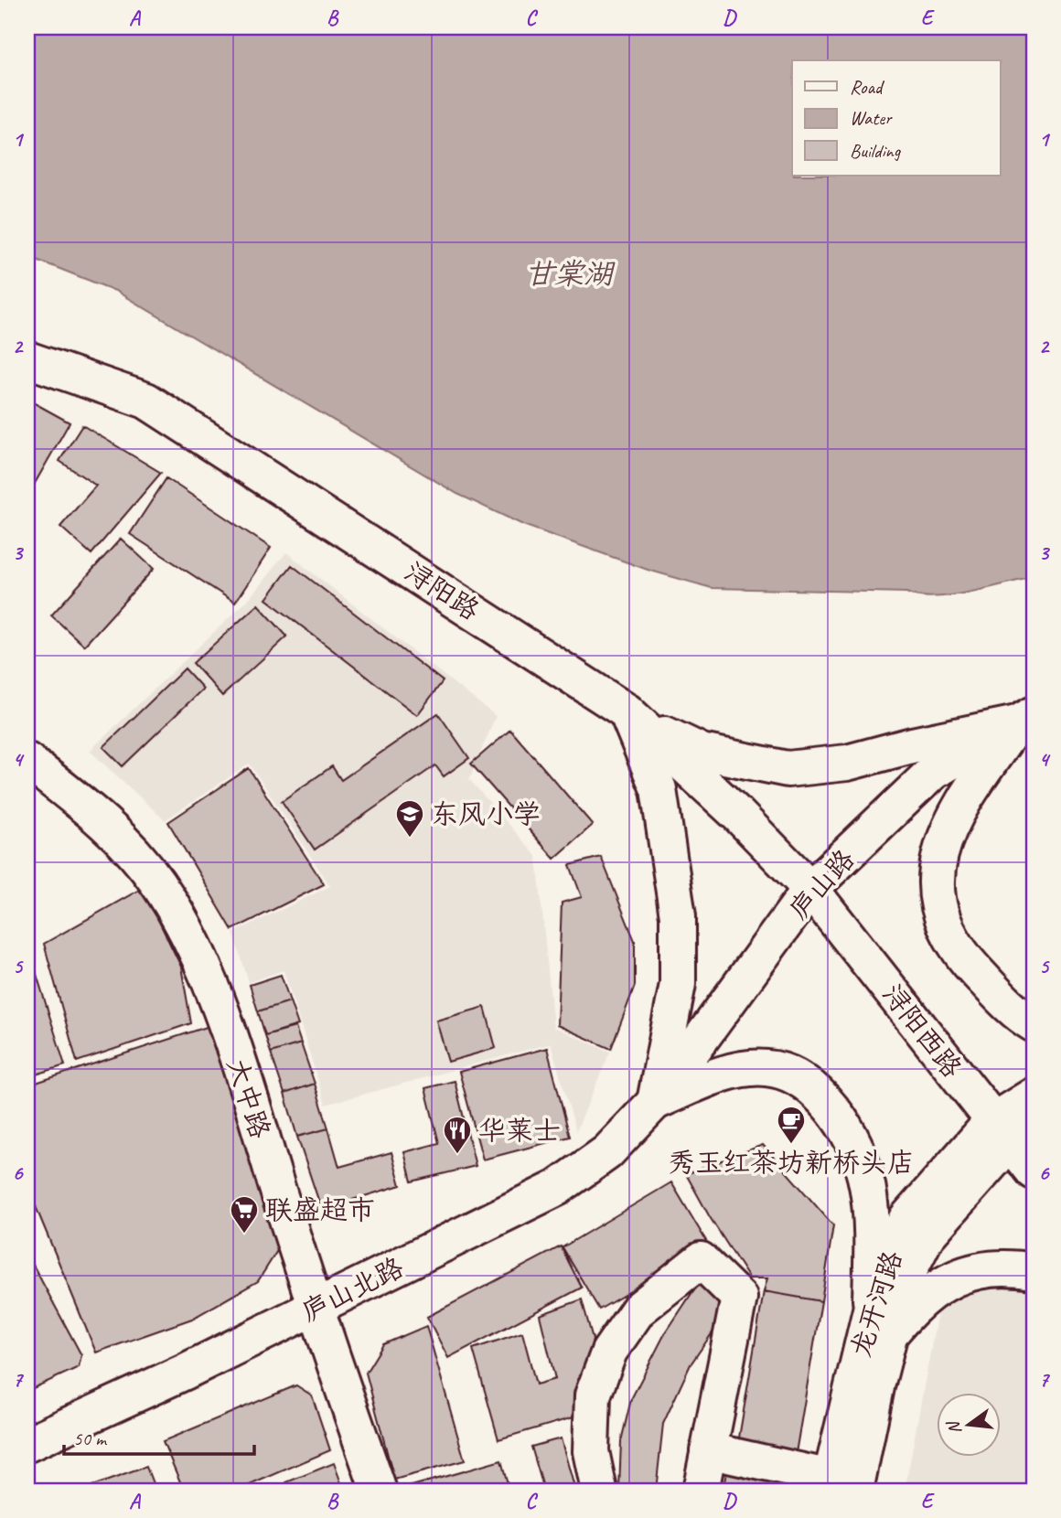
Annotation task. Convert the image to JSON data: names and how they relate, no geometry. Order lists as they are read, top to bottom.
{
  "streets": {
    "main road": [
      "浔阳路",
      "庐山路",
      "浔阳西路",
      "大中路",
      "庐山北路",
      "龙开河路"
    ]
  },
  "crossings": [
    ["浔阳路", "庐山路"],
    ["浔阳路", "浔阳西路"],
    ["庐山路", "浔阳西路"],
    ["庐山路", "庐山北路"],
    ["浔阳西路", "龙开河路"],
    ["大中路", "庐山北路"]
  ],
  "water": ["甘棠湖"],
  "places": {
    "school or university": ["东风小学"],
    "cafe": ["秀玉红茶坊新桥头店"],
    "restaurant": ["华莱士"],
    "supermarket": ["联盛超市"]
  },
  "legend": ["Road", "Water", "Building"],
  "scale_bar": "50 m",
  "north": "left",
  "grid": {
    "columns": [
      "A",
      "B",
      "C",
      "D",
      "E"
    ],
    "rows": [
      "1",
      "2",
      "3",
      "4",
      "5",
      "6",
      "7"
    ]
  }
}
